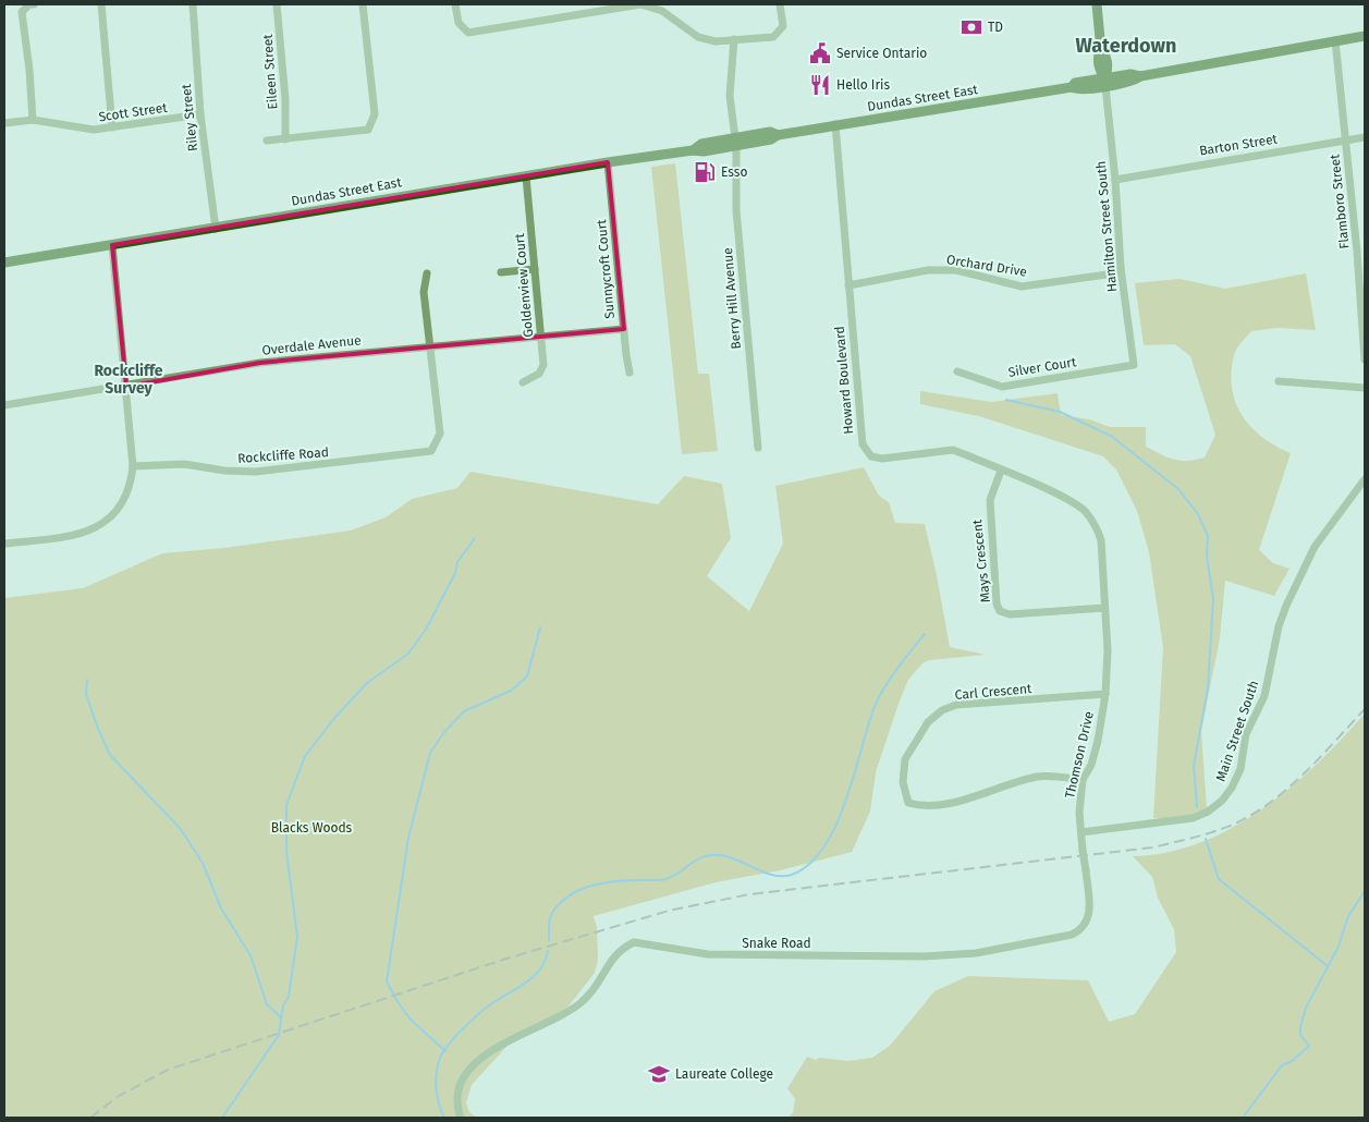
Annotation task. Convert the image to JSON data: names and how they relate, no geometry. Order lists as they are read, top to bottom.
{
  "streets": {
    "main road": ["Dundas Street East"],
    "street": [
      "Eileen Street",
      "Scott Street",
      "Riley Street",
      "Barton Street",
      "Flamboro Street",
      "Hamilton Street South",
      "Orchard Drive",
      "Sunnycroft Court",
      "Goldenview Court",
      "Berry Hill Avenue",
      "Overdale Avenue",
      "Silver Court",
      "Howard Boulevard",
      "Rockcliffe Road",
      "Mays Crescent",
      "Carl Crescent",
      "Main Street South",
      "Thomson Drive",
      "Snake Road"
    ]
  },
  "crossings": [
    ["Dundas Street East", "Riley Street"],
    ["Dundas Street East", "Flamboro Street"],
    ["Dundas Street East", "Hamilton Street South"],
    ["Dundas Street East", "Sunnycroft Court"],
    ["Dundas Street East", "Goldenview Court"],
    ["Dundas Street East", "Berry Hill Avenue"],
    ["Dundas Street East", "Howard Boulevard"],
    ["Scott Street", "Riley Street"],
    ["Barton Street", "Flamboro Street"],
    ["Barton Street", "Hamilton Street South"],
    ["Hamilton Street South", "Orchard Drive"],
    ["Hamilton Street South", "Silver Court"],
    ["Orchard Drive", "Howard Boulevard"],
    ["Sunnycroft Court", "Overdale Avenue"],
    ["Goldenview Court", "Overdale Avenue"],
    ["Overdale Avenue", "Rockcliffe Road"],
    ["Howard Boulevard", "Mays Crescent"],
    ["Howard Boulevard", "Thomson Drive"],
    ["Carl Crescent", "Thomson Drive"],
    ["Main Street South", "Thomson Drive"],
    ["Main Street South", "Snake Road"],
    ["Thomson Drive", "Snake Road"]
  ],
  "districts": ["Waterdown", "Rockcliffe Survey"],
  "parks": ["Blacks Woods"],
  "places": {
    "bank": ["TD"],
    "public building": ["Service Ontario"],
    "restaurant": ["Hello Iris"],
    "fuel station": ["Esso"],
    "school or university": ["Laureate College"]
  }
}
